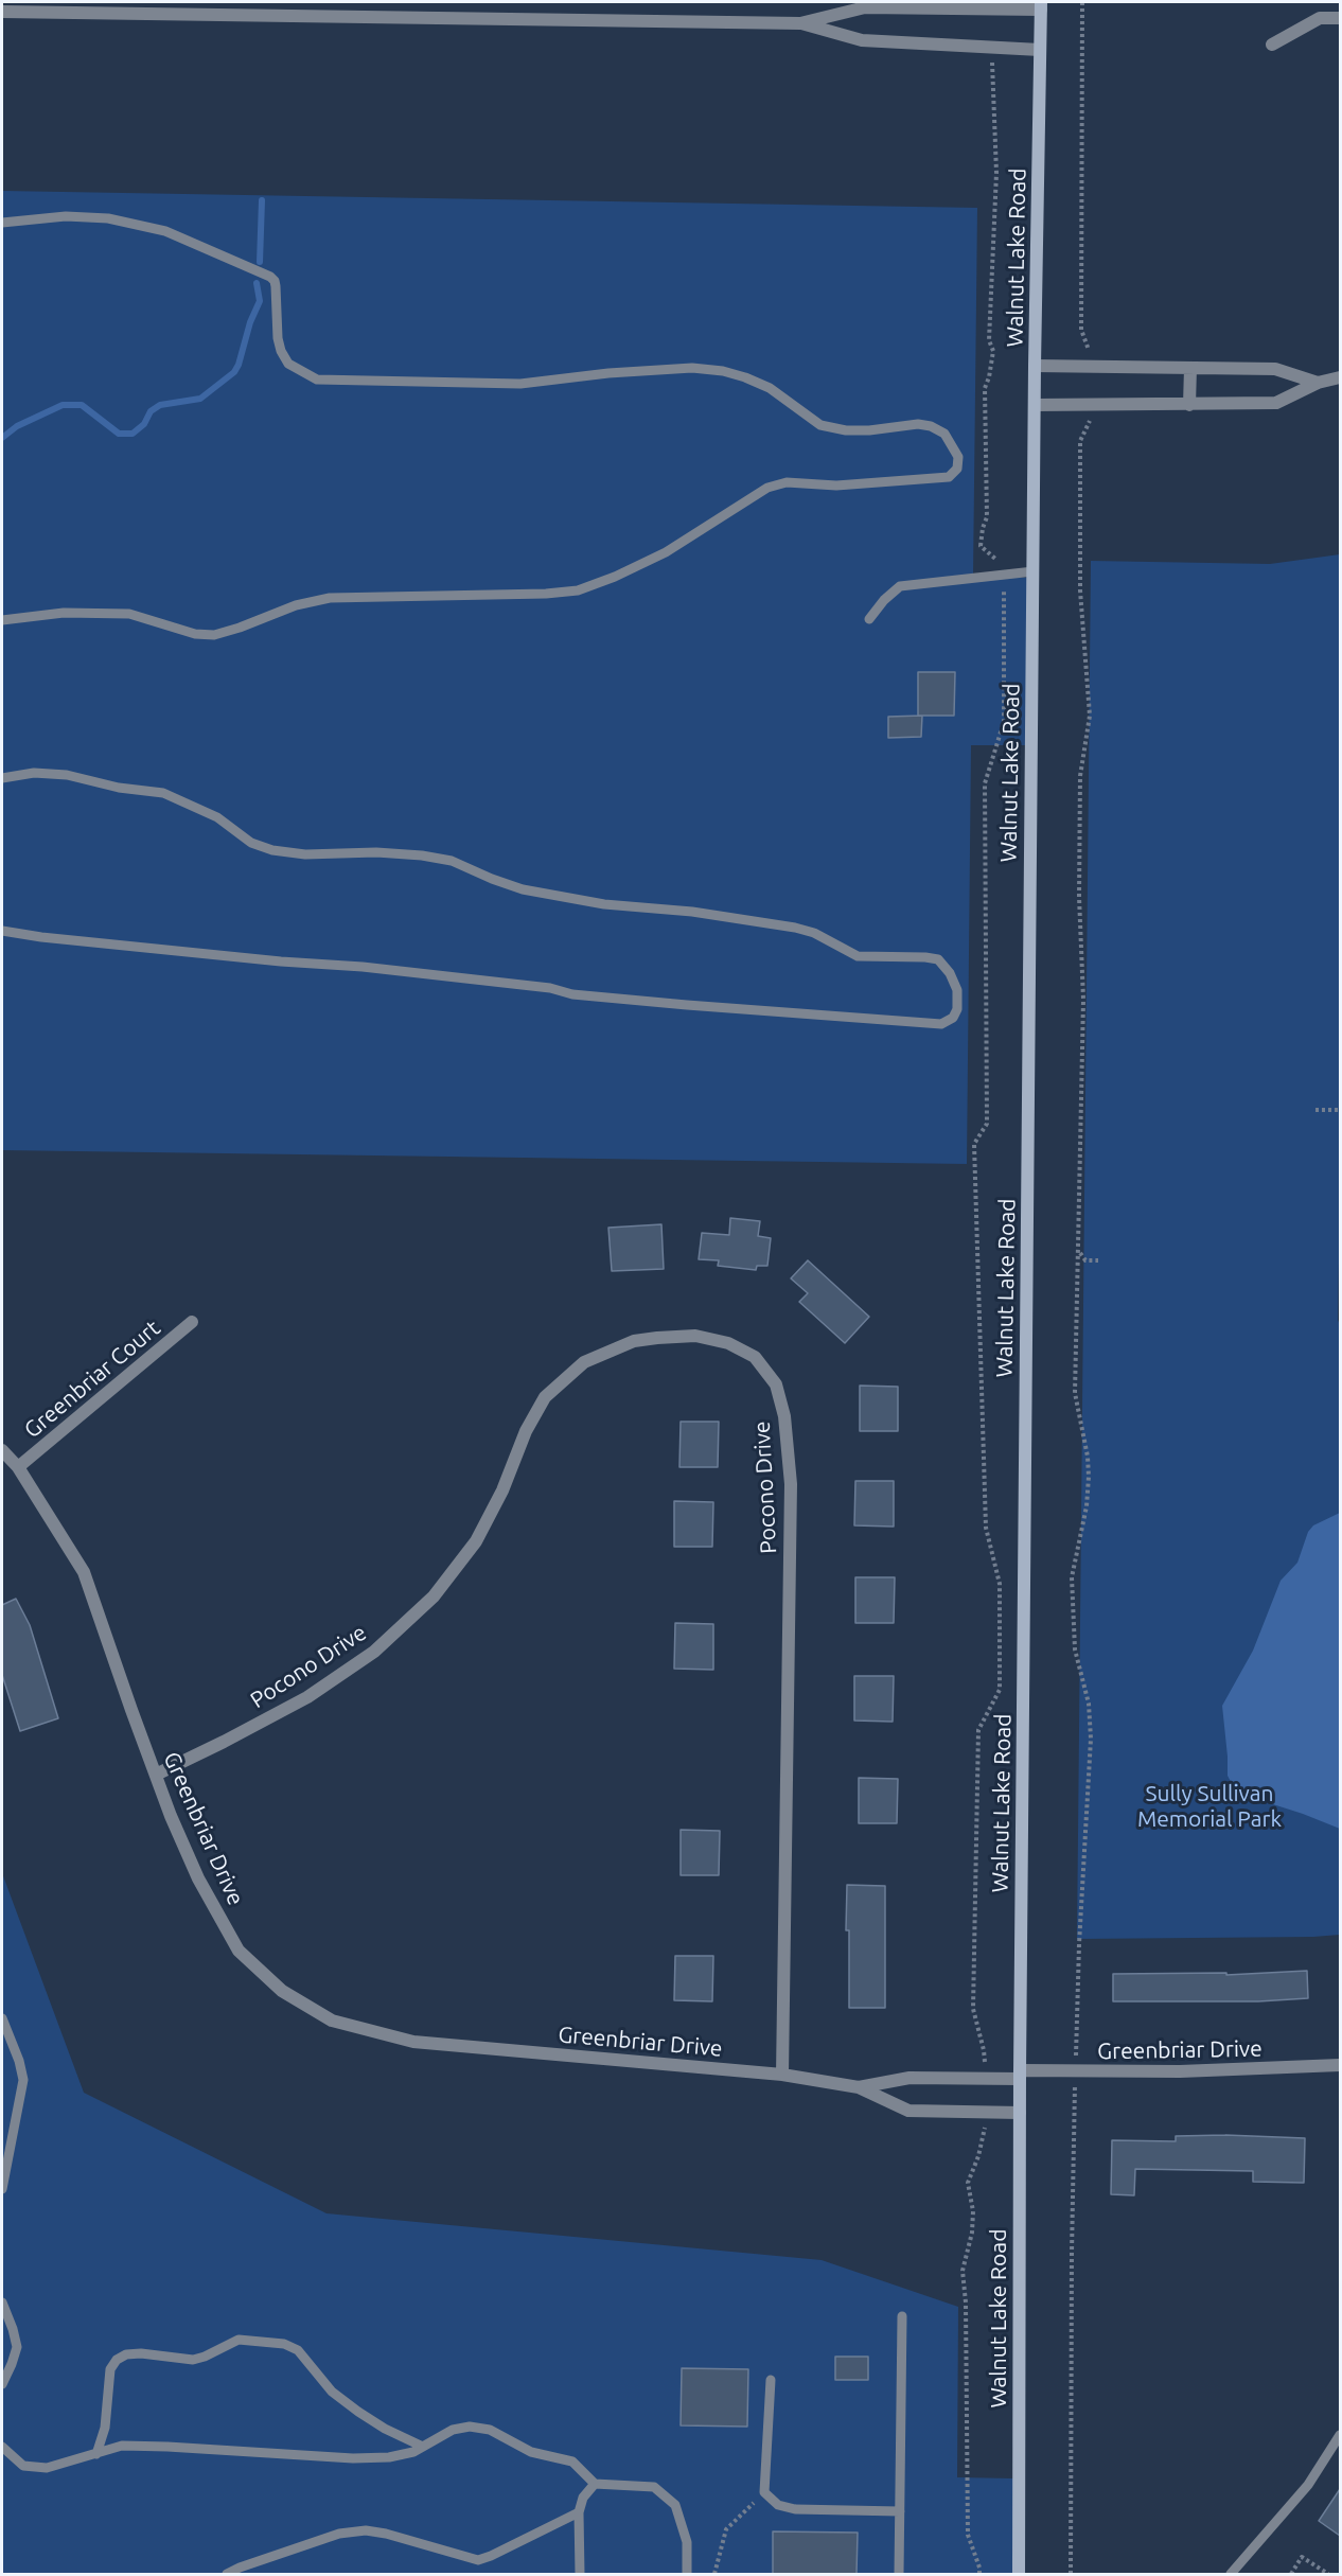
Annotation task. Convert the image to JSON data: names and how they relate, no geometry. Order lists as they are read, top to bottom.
{
  "streets": {
    "street": [
      "Walnut Lake Road",
      "Greenbriar Court",
      "Pocono Drive",
      "Greenbriar Drive"
    ]
  },
  "crossings": [
    ["Walnut Lake Road", "Greenbriar Drive"],
    ["Greenbriar Court", "Greenbriar Drive"],
    ["Pocono Drive", "Greenbriar Drive"]
  ],
  "parks": ["Sully Sullivan Memorial Park"]
}
